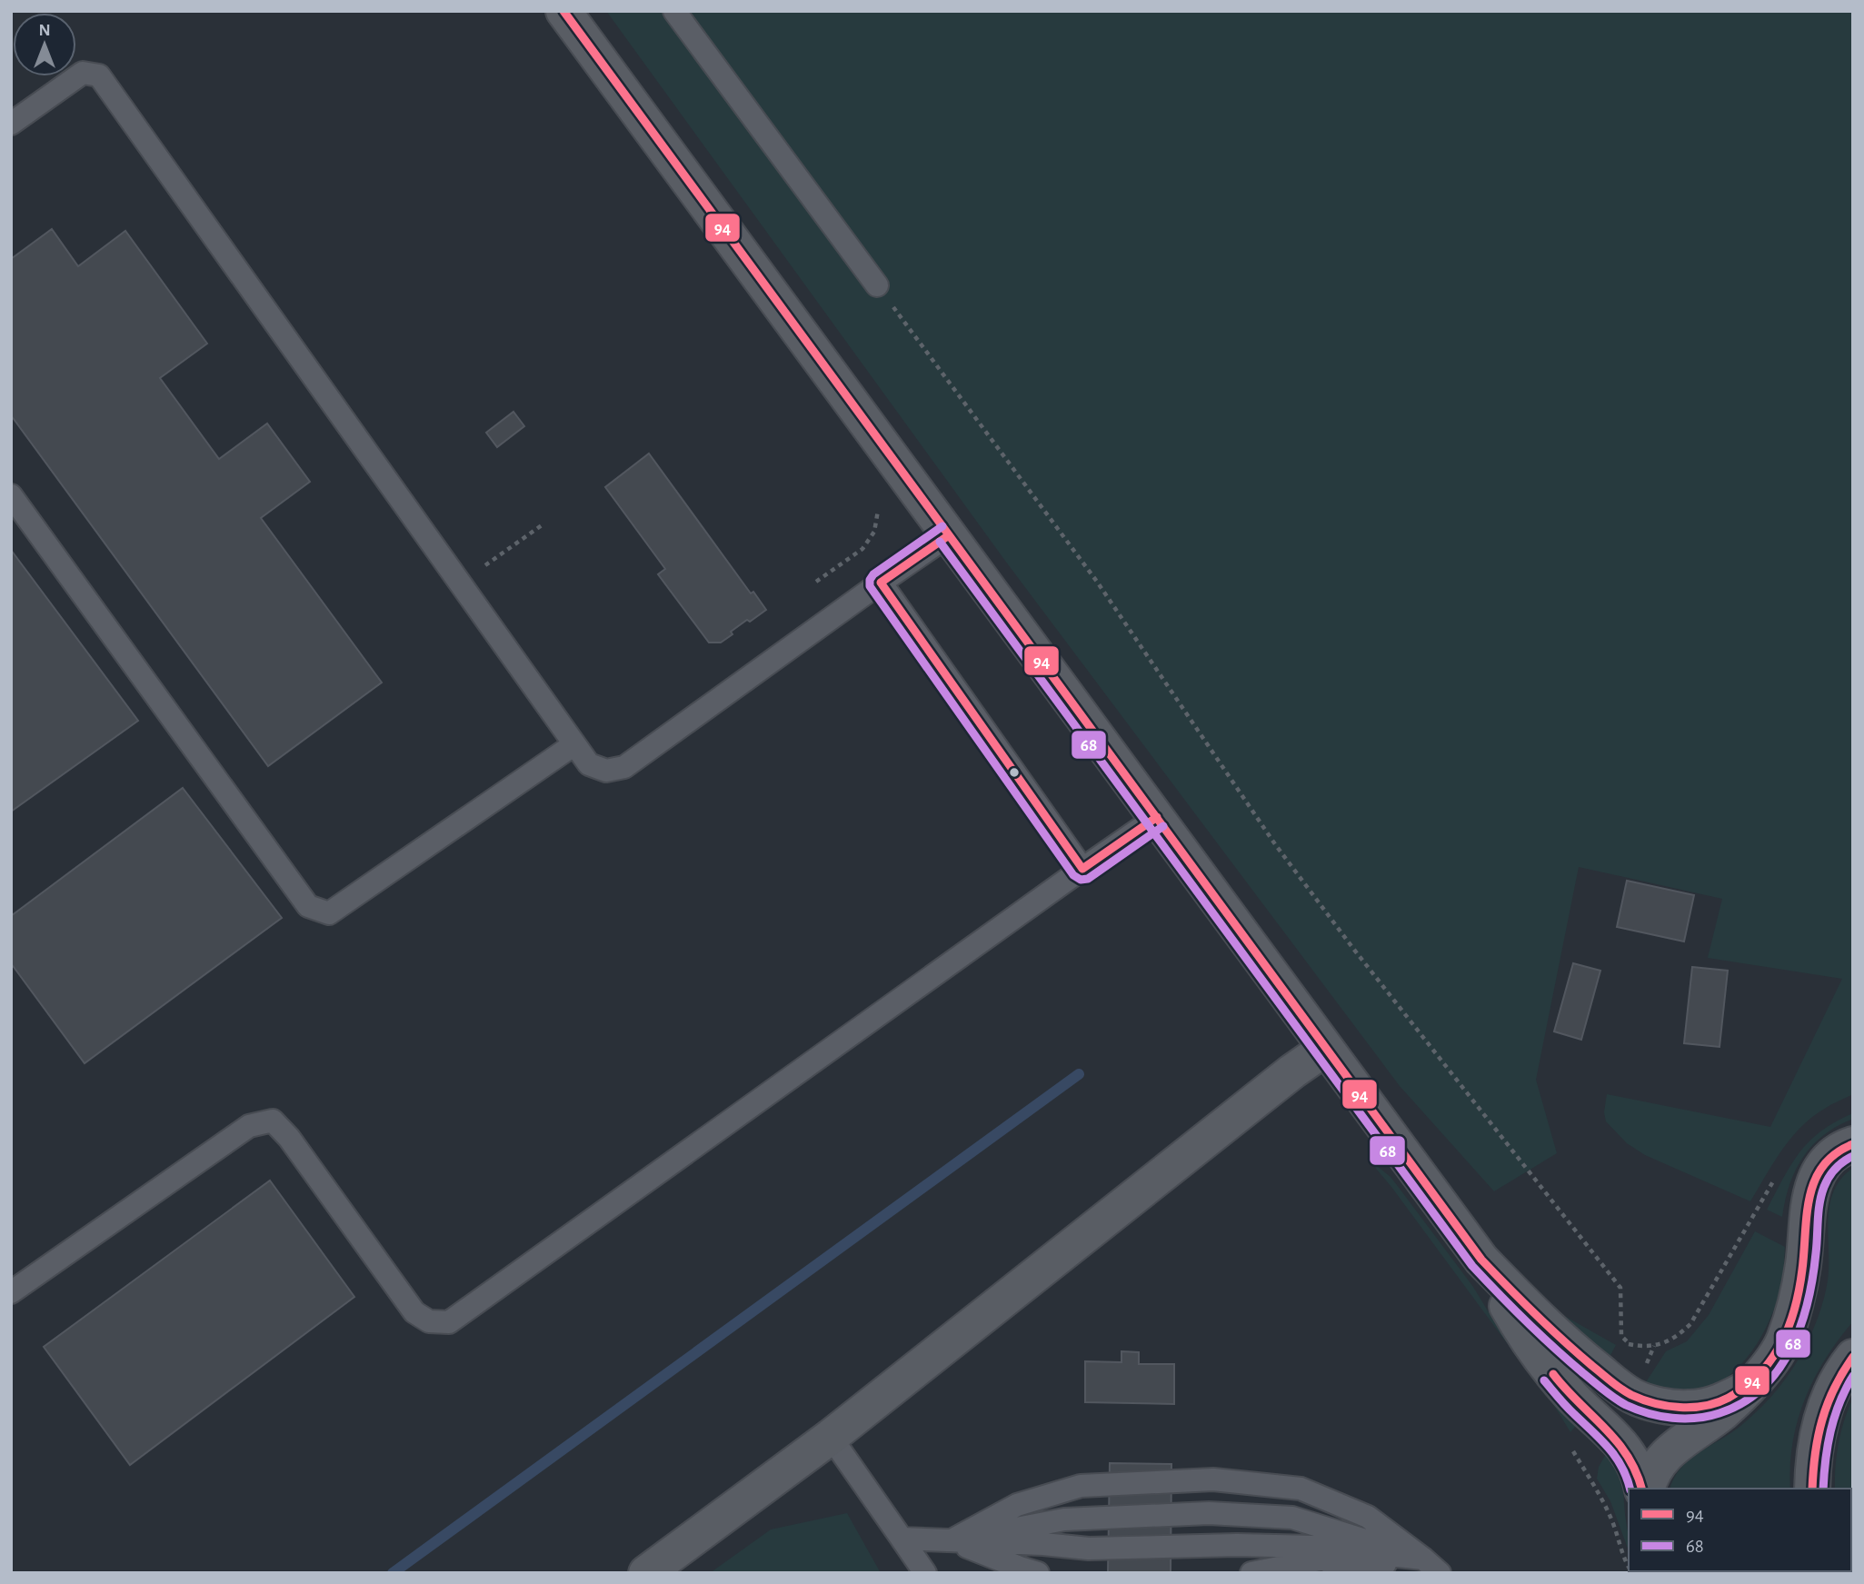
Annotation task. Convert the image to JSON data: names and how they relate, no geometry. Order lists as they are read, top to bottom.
{
  "lines": ["transit line 94", "transit line 68"],
  "legend": ["94", "68"],
  "north": "top"
}
